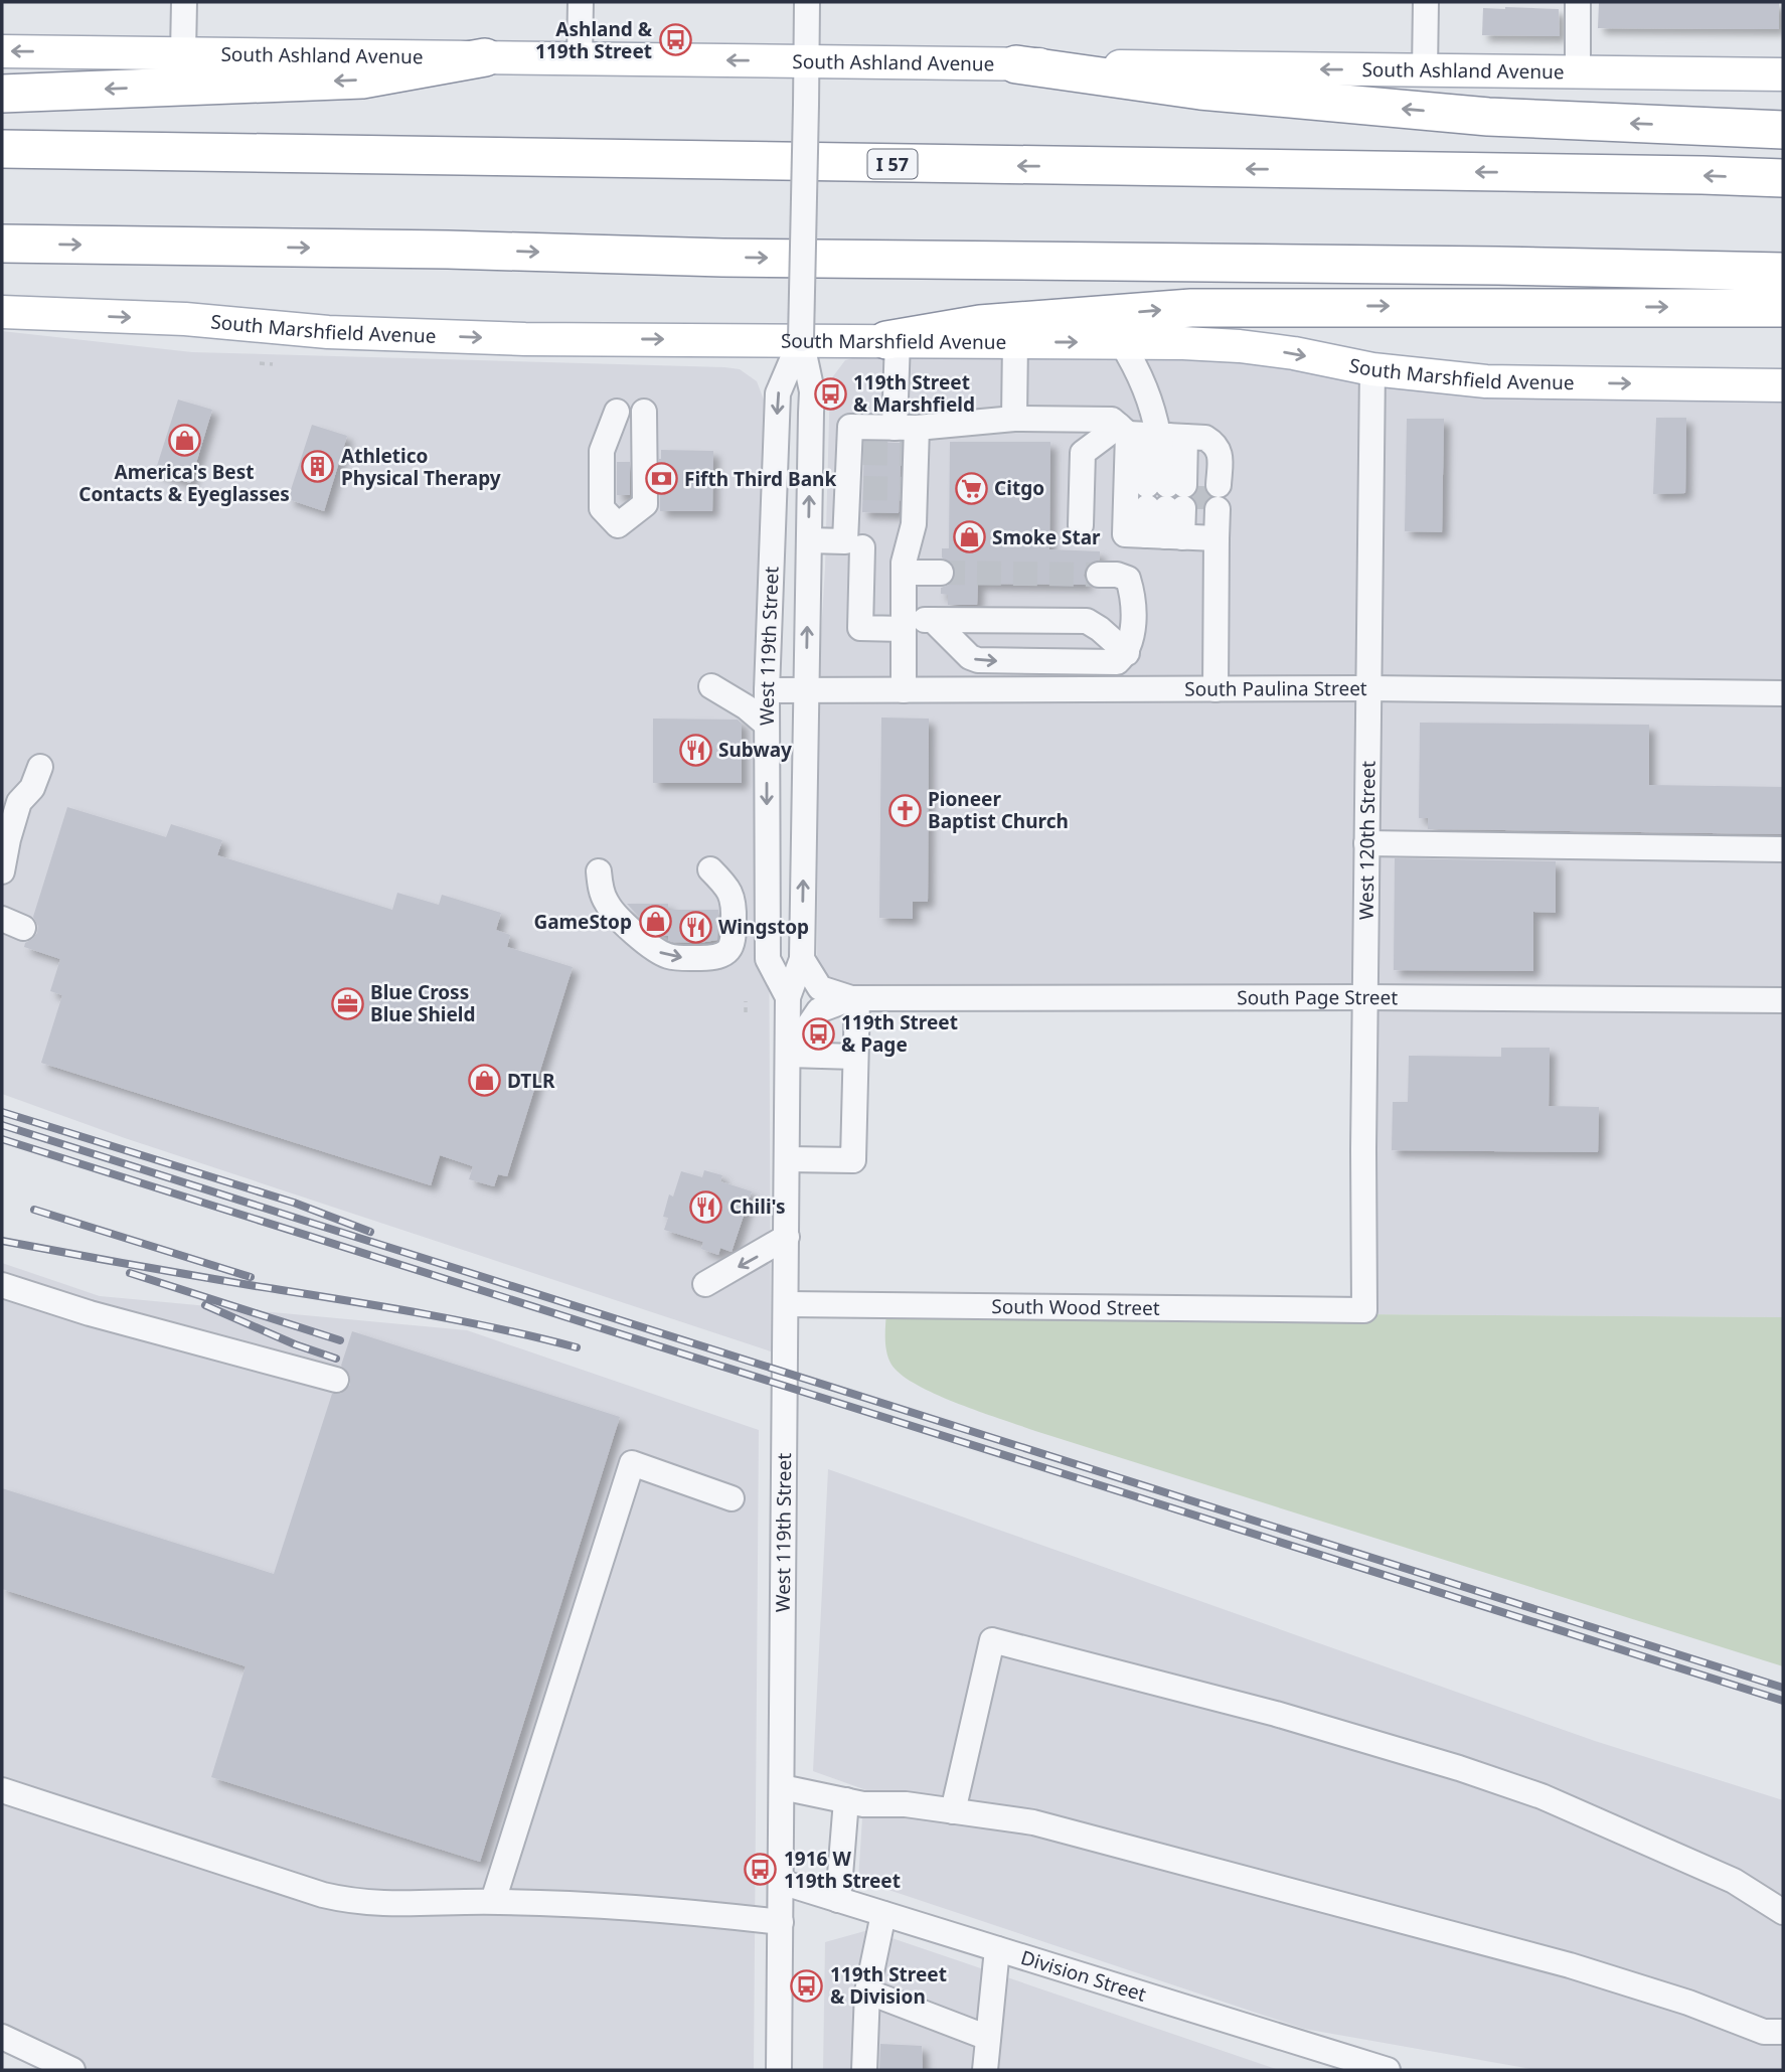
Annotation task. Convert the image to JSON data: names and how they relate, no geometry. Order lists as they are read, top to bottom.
{
  "streets": {
    "highway": ["I 57"],
    "main road": ["South Ashland Avenue", "South Marshfield Avenue"],
    "street": [
      "West 119th Street",
      "South Paulina Street",
      "West 120th Street",
      "South Page Street",
      "South Wood Street",
      "Division Street"
    ]
  },
  "crossings": [
    ["South Ashland Avenue", "West 119th Street"],
    ["South Marshfield Avenue", "West 119th Street"],
    ["South Marshfield Avenue", "West 120th Street"],
    ["West 119th Street", "South Paulina Street"],
    ["West 119th Street", "South Page Street"],
    ["West 119th Street", "South Wood Street"],
    ["West 119th Street", "Division Street"],
    ["South Paulina Street", "West 120th Street"],
    ["West 120th Street", "South Page Street"],
    ["West 120th Street", "South Wood Street"]
  ],
  "one_way": ["South Ashland Avenue", "South Marshfield Avenue"],
  "places": {
    "bus stop": [
      "Ashland & 119th Street",
      "119th Street & Marshfield",
      "119th Street & Page",
      "1916 W 119th Street",
      "119th Street & Division"
    ],
    "shop": [
      "America's Best Contacts & Eyeglasses",
      "Smoke Star",
      "GameStop",
      "DTLR"
    ],
    "building": ["Athletico Physical Therapy"],
    "bank": ["Fifth Third Bank"],
    "supermarket": ["Citgo"],
    "restaurant": ["Subway", "Wingstop", "Chili's"],
    "church": ["Pioneer Baptist Church"],
    "office": ["Blue Cross Blue Shield"]
  }
}
